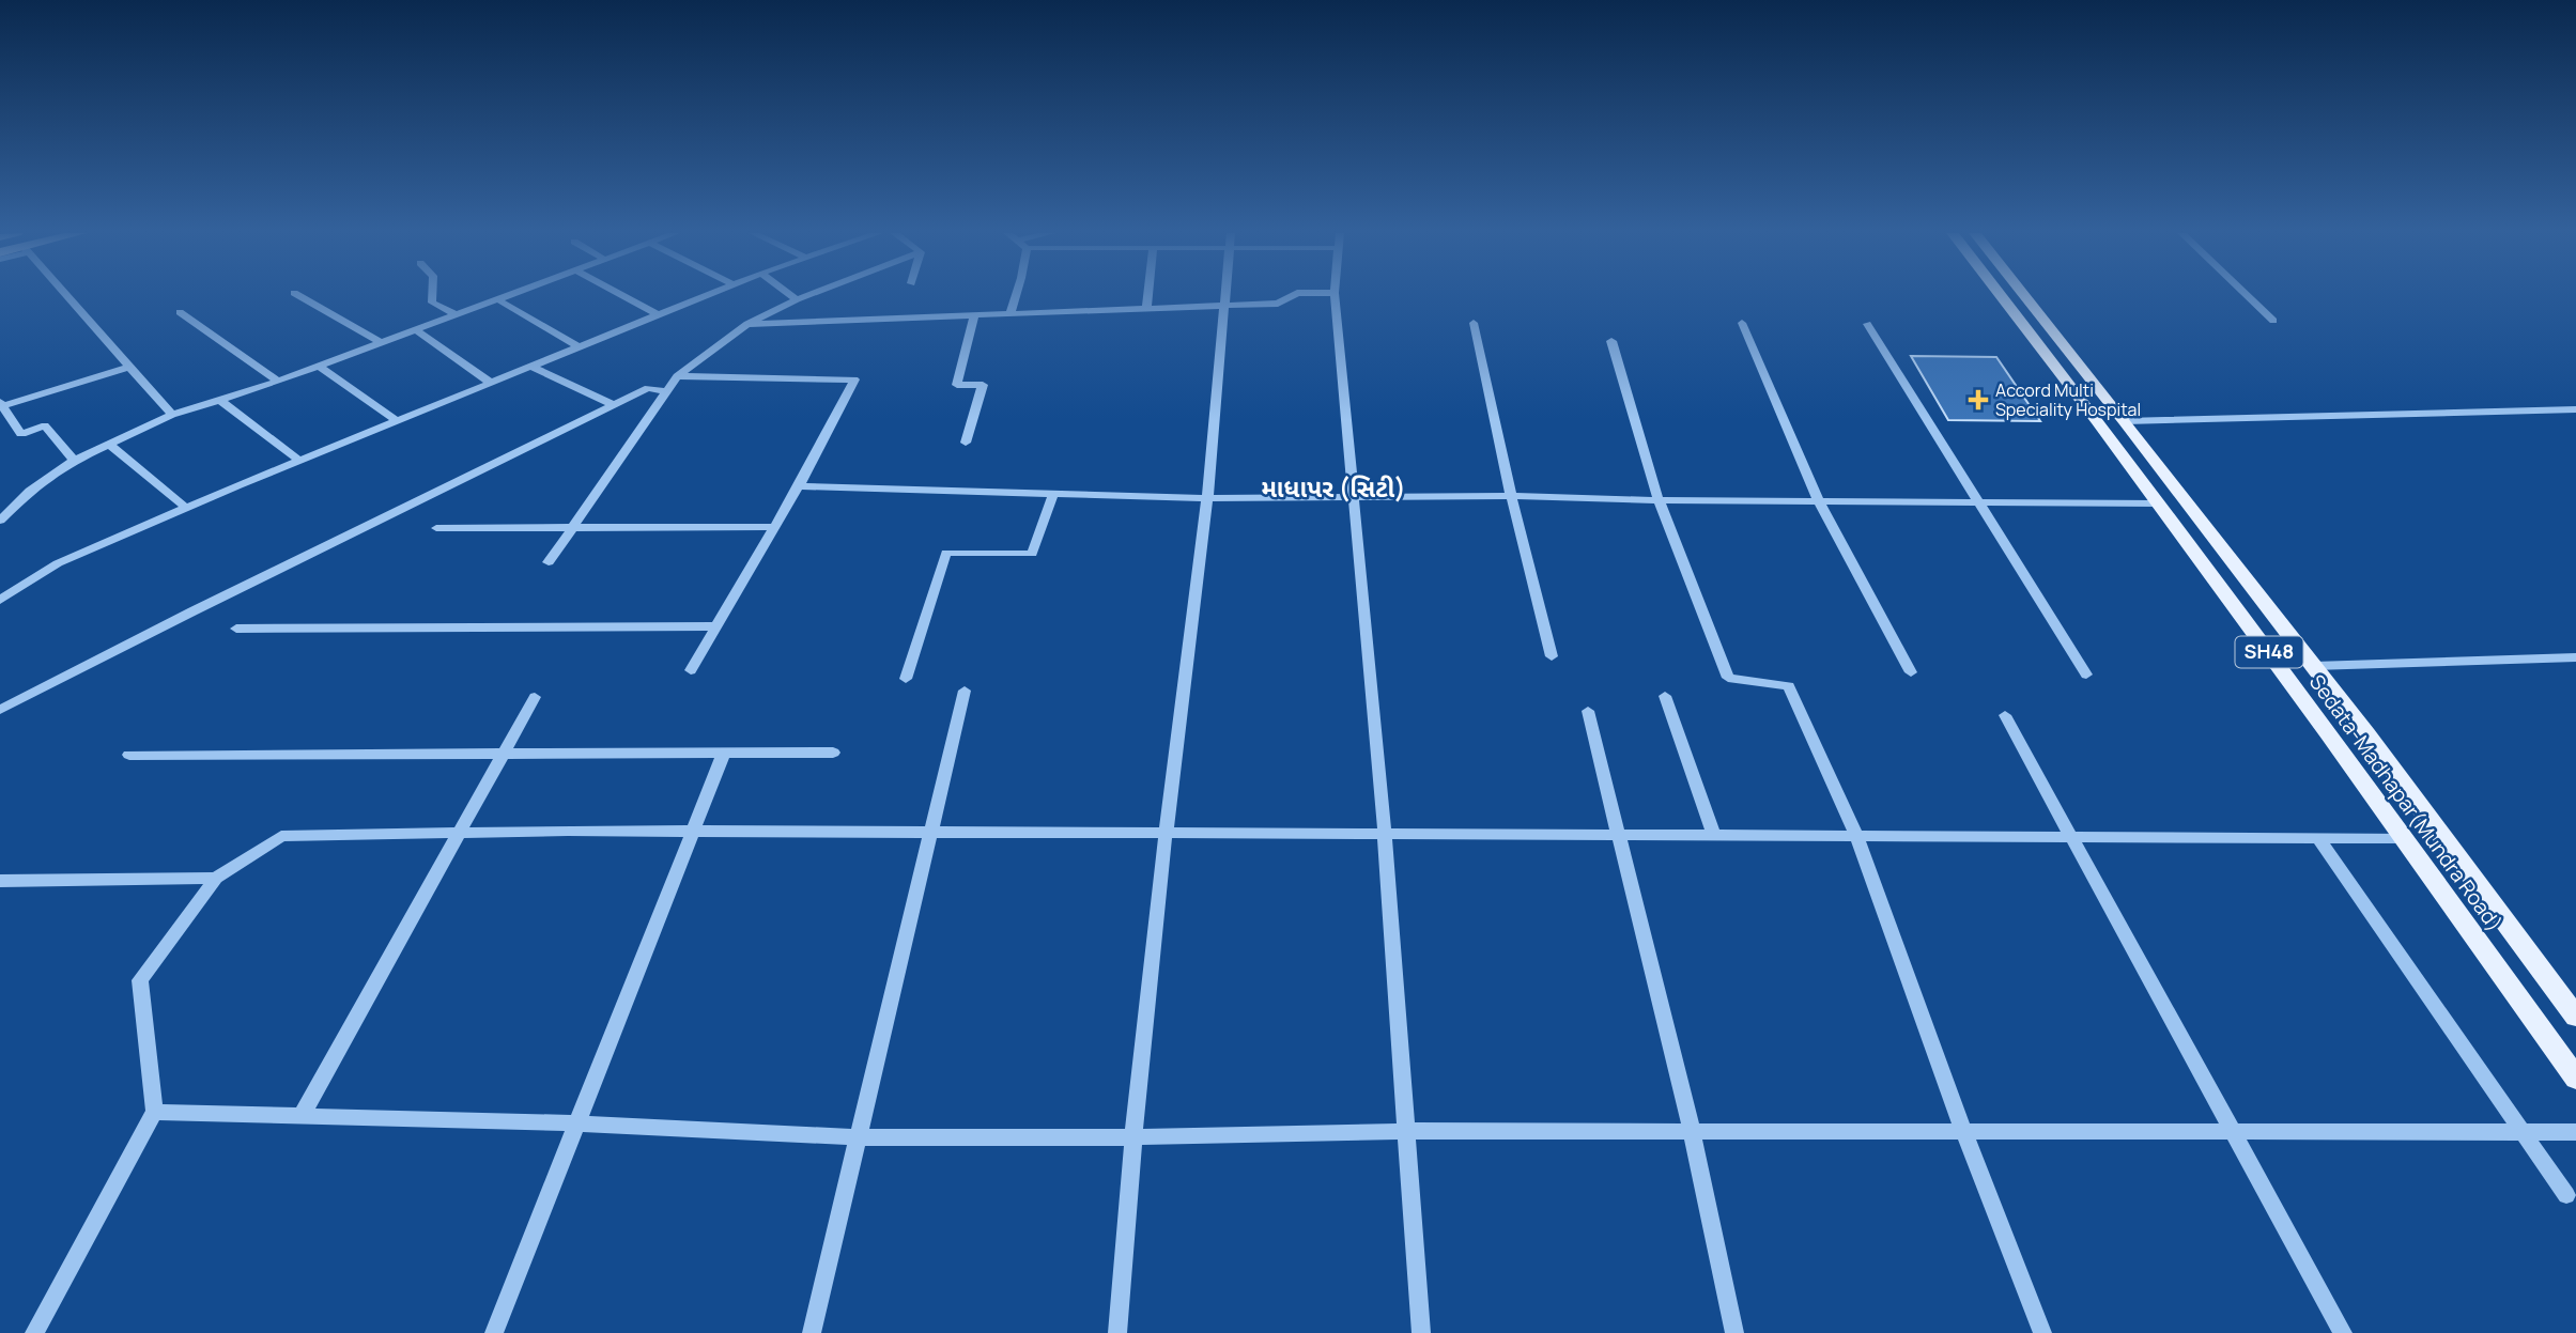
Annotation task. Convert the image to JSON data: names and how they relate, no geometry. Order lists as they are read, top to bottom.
{
  "streets": {
    "main road": ["SH48", "Sedata-Madhapar(Mundra Road)"]
  },
  "districts": ["માધાપર (સિટી)"],
  "places": {
    "health": ["Accord Multi Speciality Hospital"]
  }
}
